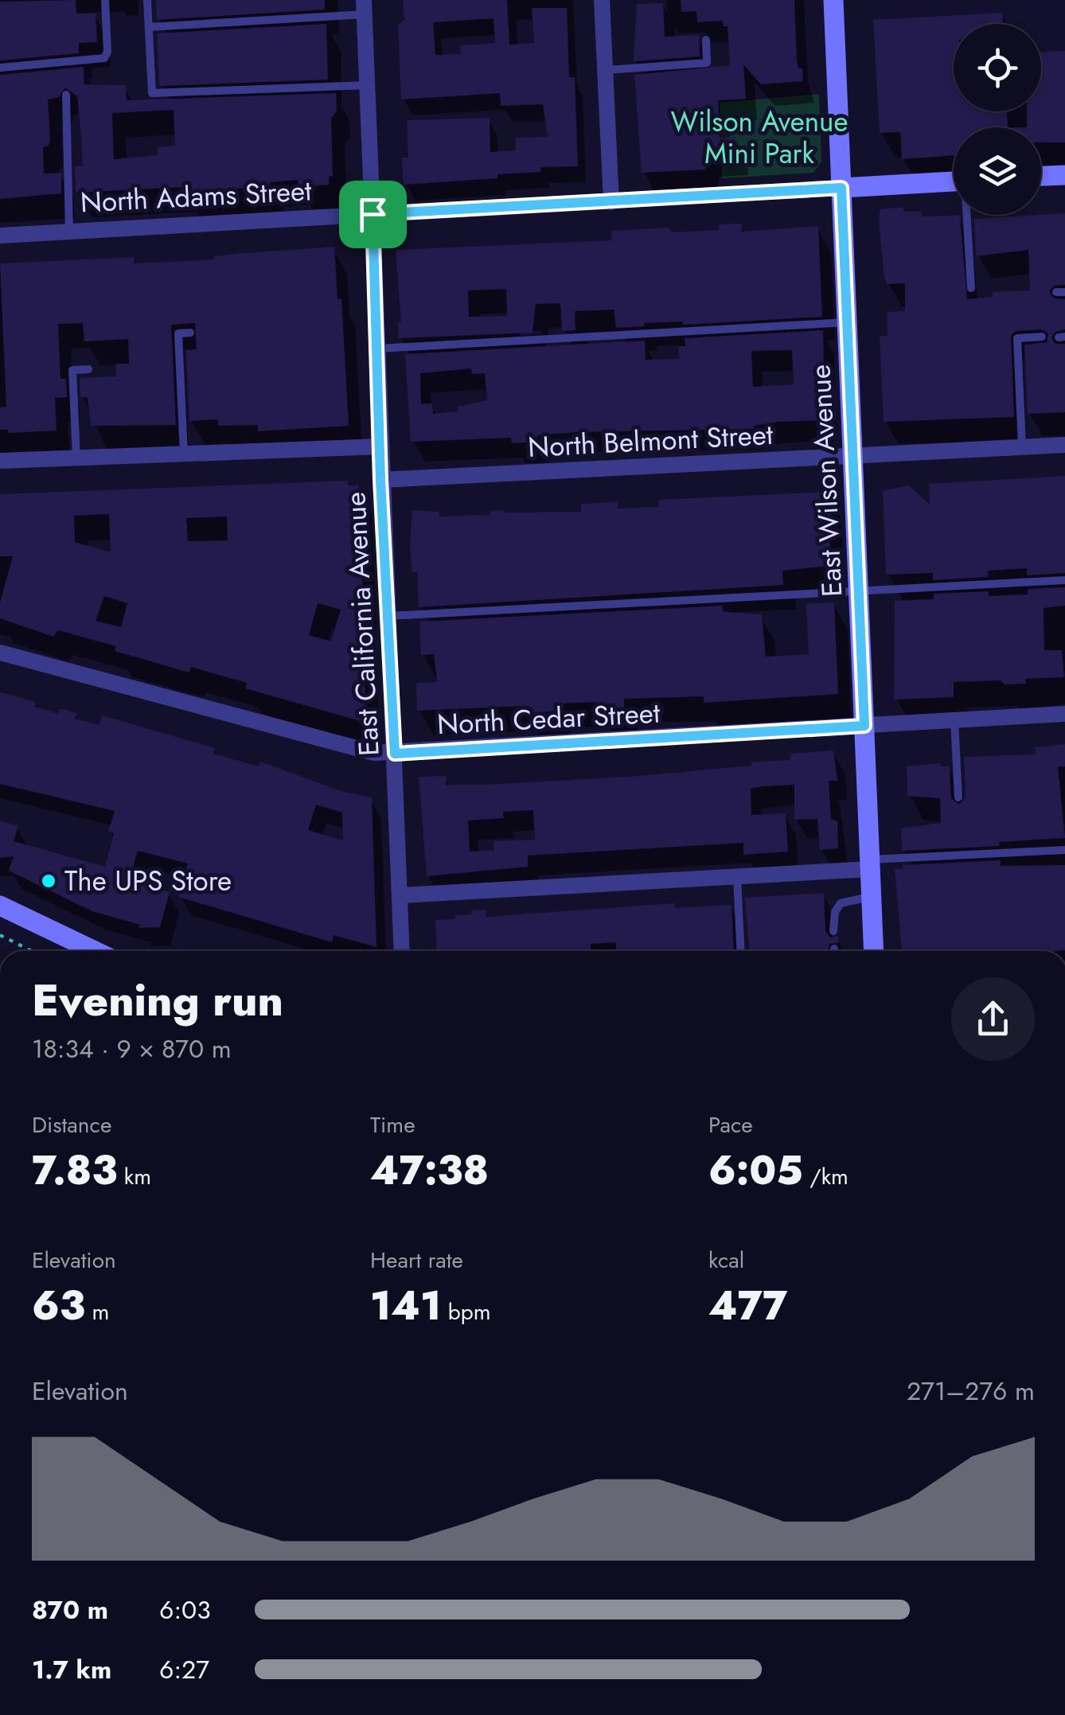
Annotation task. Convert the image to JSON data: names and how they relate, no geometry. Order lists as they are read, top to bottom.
{
  "streets": {
    "street": [
      "North Adams Street",
      "North Belmont Street",
      "East Wilson Avenue",
      "East California Avenue",
      "North Cedar Street"
    ]
  },
  "crossings": [
    ["North Adams Street", "East Wilson Avenue"],
    ["North Adams Street", "East California Avenue"],
    ["North Belmont Street", "East Wilson Avenue"],
    ["North Belmont Street", "East California Avenue"],
    ["East Wilson Avenue", "North Cedar Street"],
    ["East California Avenue", "North Cedar Street"]
  ],
  "parks": ["Wilson Avenue Mini Park"],
  "places": ["The UPS Store"],
  "page": {
    "heading": ["Evening run", "18:34 · 9 × 870 m"],
    "stats": [
      ["Distance", "7.83 km"],
      ["Time", "47:38"],
      ["Pace", "6:05 /km"],
      ["Elevation", "63 m"],
      ["Heart rate", "141 bpm"],
      ["kcal", "477"]
    ],
    "chart": ["Elevation", "271–276 m"],
    "list": [
      {
        "name": "870 m",
        "note": "6:03"
      },
      {
        "name": "1.7 km",
        "note": "6:27"
      }
    ]
  }
}
